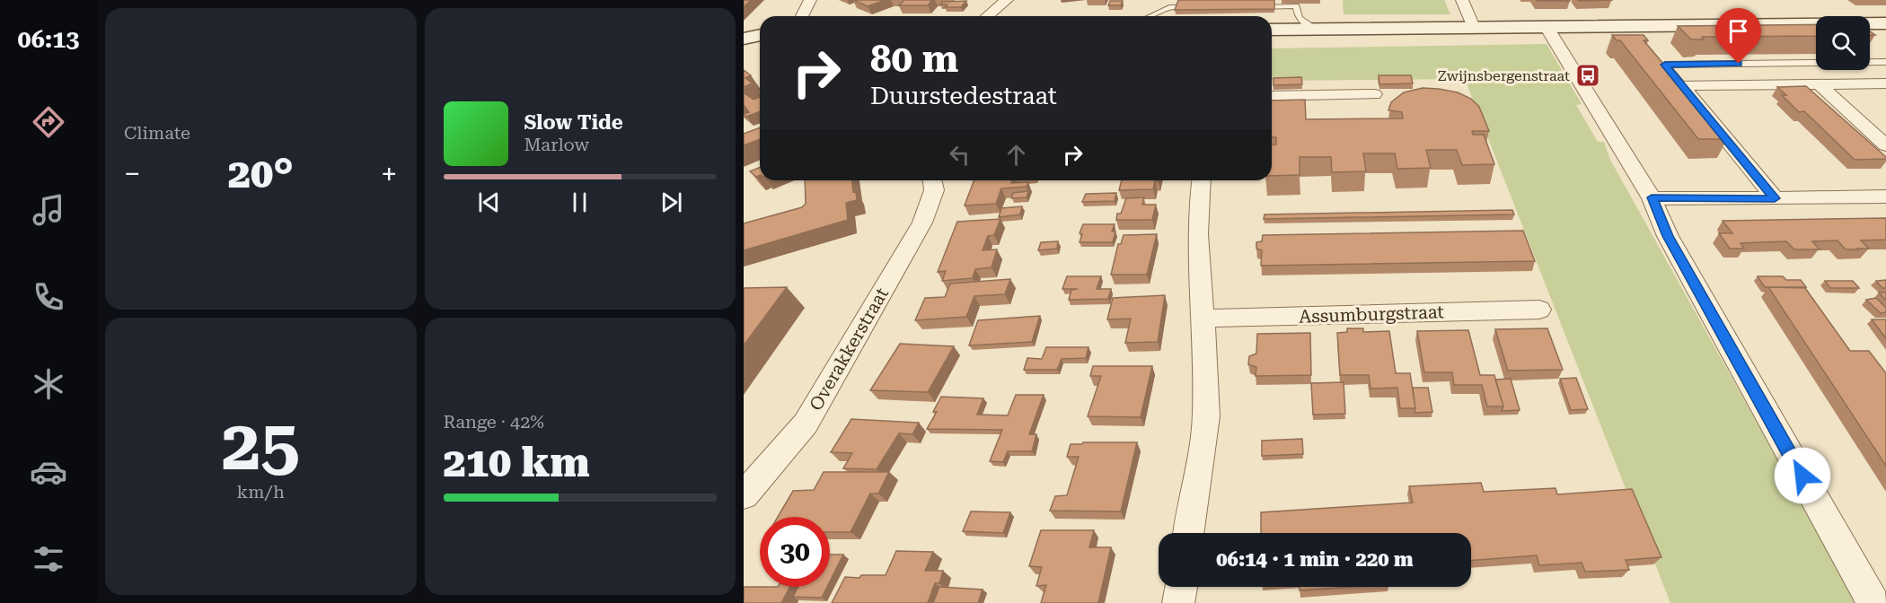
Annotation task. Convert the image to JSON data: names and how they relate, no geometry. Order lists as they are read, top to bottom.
{
  "streets": {
    "street": ["Assumburgstraat", "Overakkerstraat"]
  },
  "places": {
    "bus stop": ["Zwijnsbergenstraat"]
  },
  "page": {
    "tabs": "06:13",
    "tile": [
      "Climate",
      ["25", "km/h"],
      ["Range · 42%", "210 km"]
    ],
    "turn": ["80 m", "Duurstedestraat"],
    "song": ["Slow Tide", "Marlow"],
    "heat": ["−", "20°", "+"],
    "limit": "30",
    "trip": "06:14 · 1 min · 220 m"
  }
}
